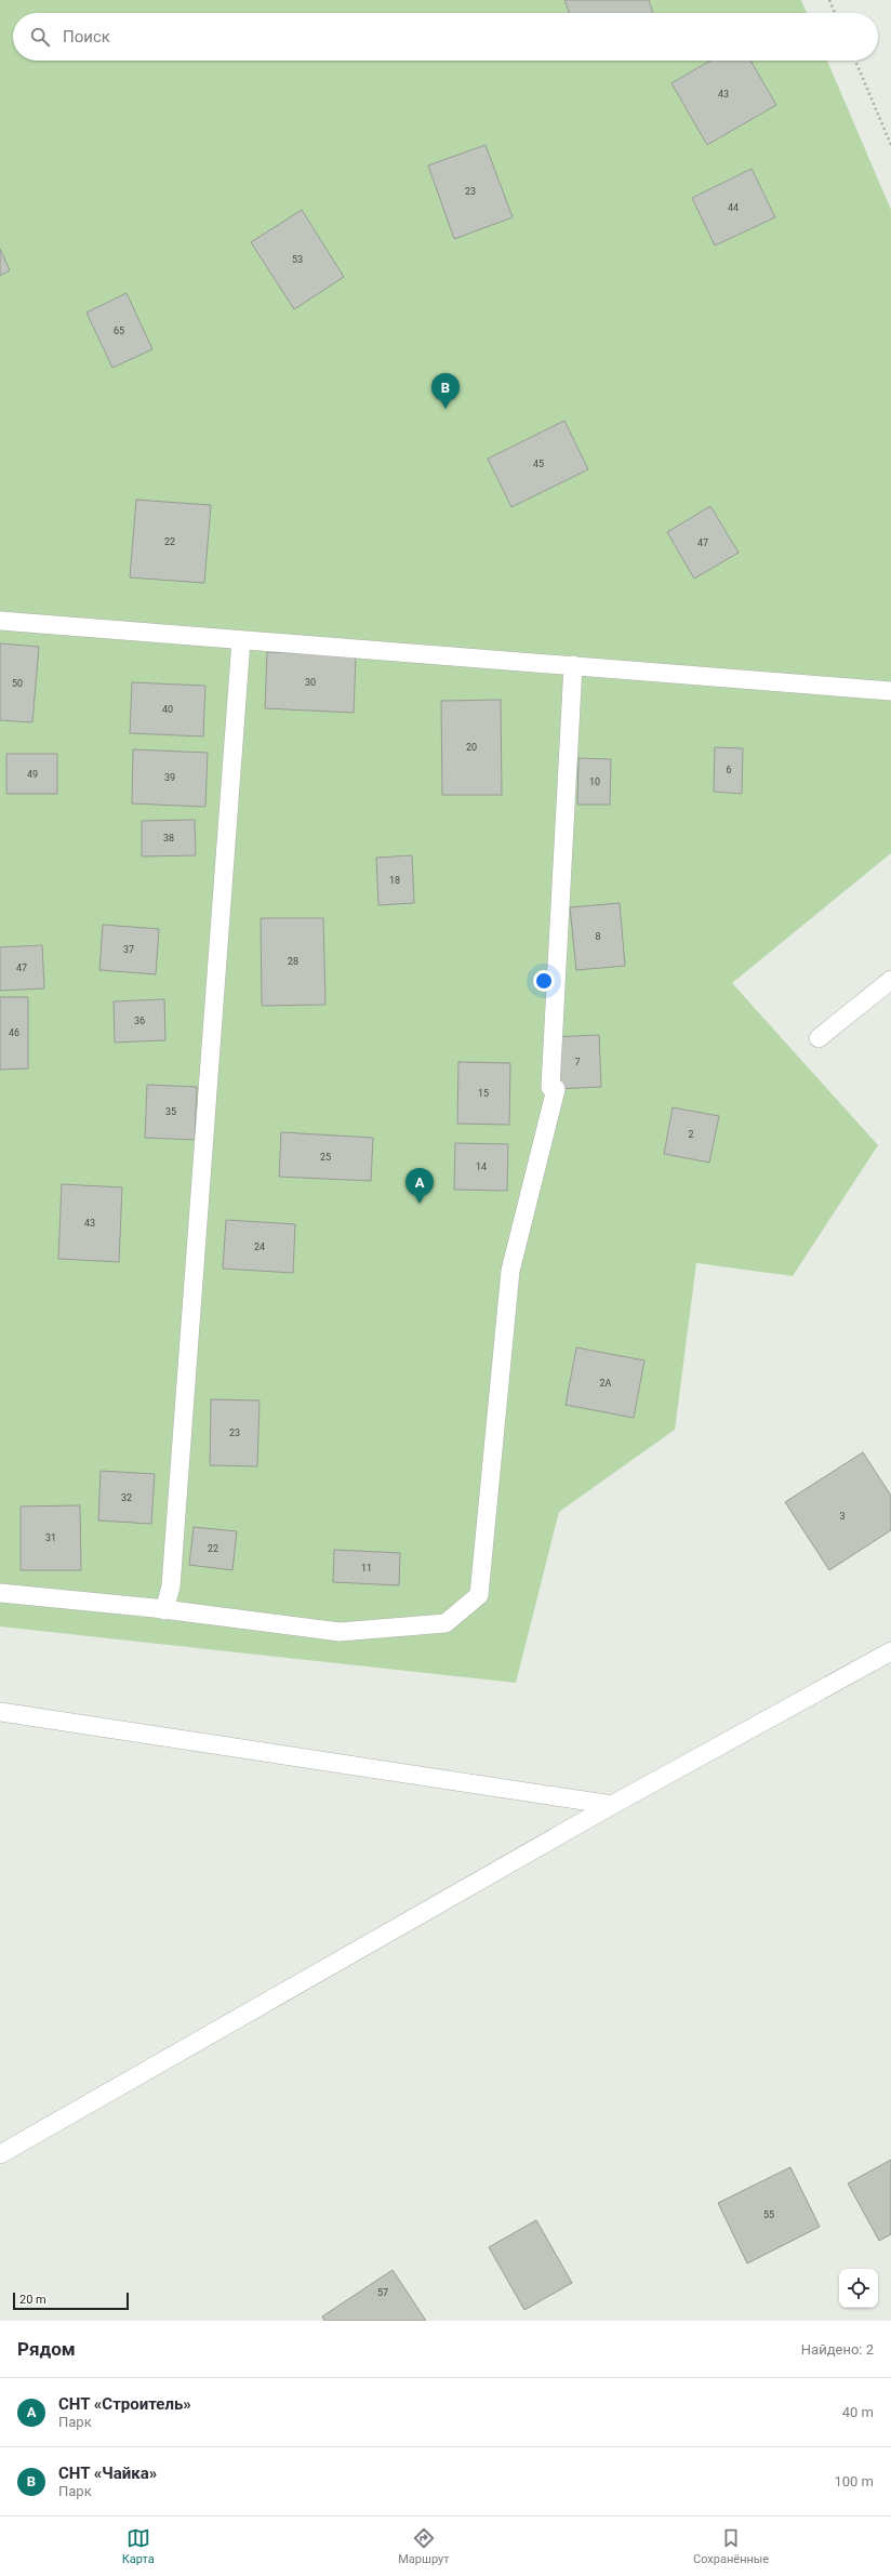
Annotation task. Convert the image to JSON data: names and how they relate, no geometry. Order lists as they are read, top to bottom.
{
  "house_numbers": [
    "43",
    "23",
    "44",
    "53",
    "65",
    "45",
    "22",
    "47",
    "30",
    "50",
    "40",
    "20",
    "6",
    "49",
    "39",
    "10",
    "38",
    "18",
    "8",
    "37",
    "28",
    "47",
    "36",
    "46",
    "7",
    "15",
    "35",
    "2",
    "25",
    "14",
    "43",
    "24",
    "2А",
    "23",
    "32",
    "3",
    "31",
    "22",
    "11",
    "55",
    "57"
  ],
  "scale_bar": "20 m",
  "page": {
    "search": "Поиск",
    "pins": ["B", "A"],
    "scale": "20 m",
    "heading": ["Рядом", "Найдено: 2"],
    "list": [
      {
        "mark": "A",
        "name": "СНТ «Строитель»",
        "note": "Парк",
        "value": "40 m"
      },
      {
        "mark": "B",
        "name": "СНТ «Чайка»",
        "note": "Парк",
        "value": "100 m"
      }
    ],
    "nav": ["Карта", "Маршрут", "Сохранённые"]
  }
}
